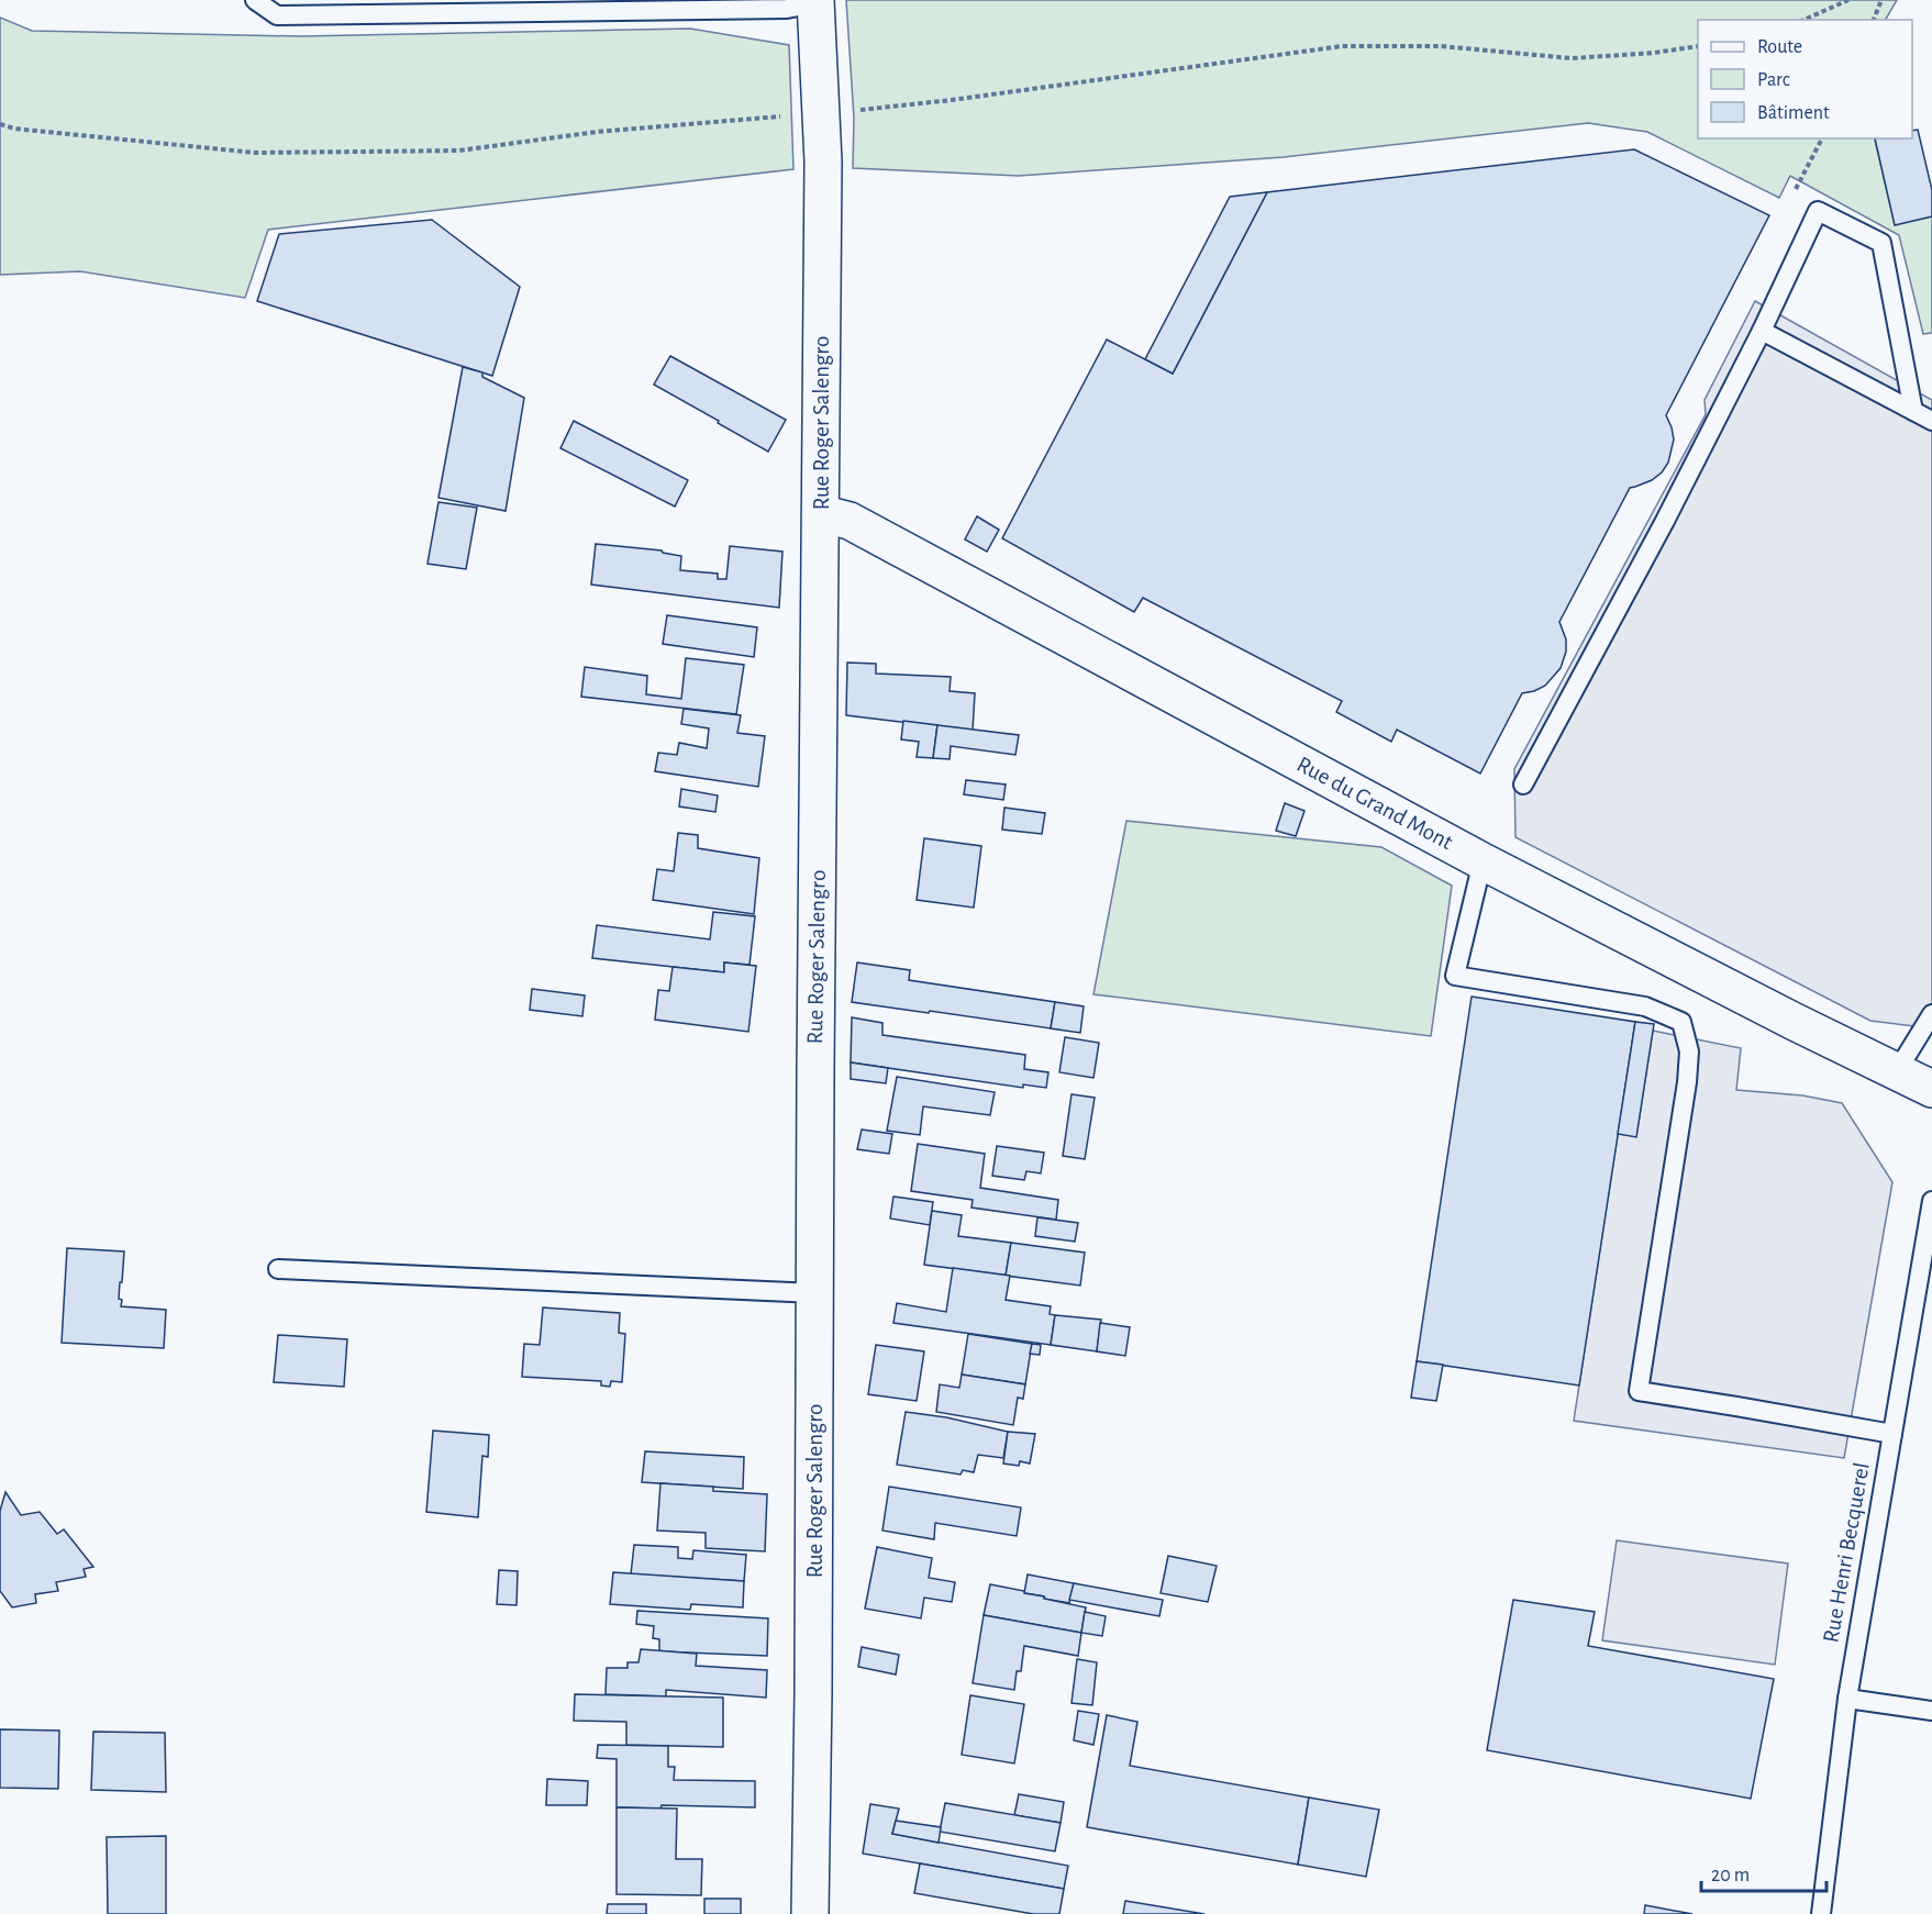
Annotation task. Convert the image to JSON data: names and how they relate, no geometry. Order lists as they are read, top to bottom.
{
  "streets": {
    "street": ["Rue Roger Salengro", "Rue du Grand Mont"],
    "lane": ["Rue Henri Becquerel"]
  },
  "crossings": [
    ["Rue Roger Salengro", "Rue du Grand Mont"]
  ],
  "legend": ["Route", "Parc", "Bâtiment"],
  "scale_bar": "20 m"
}
